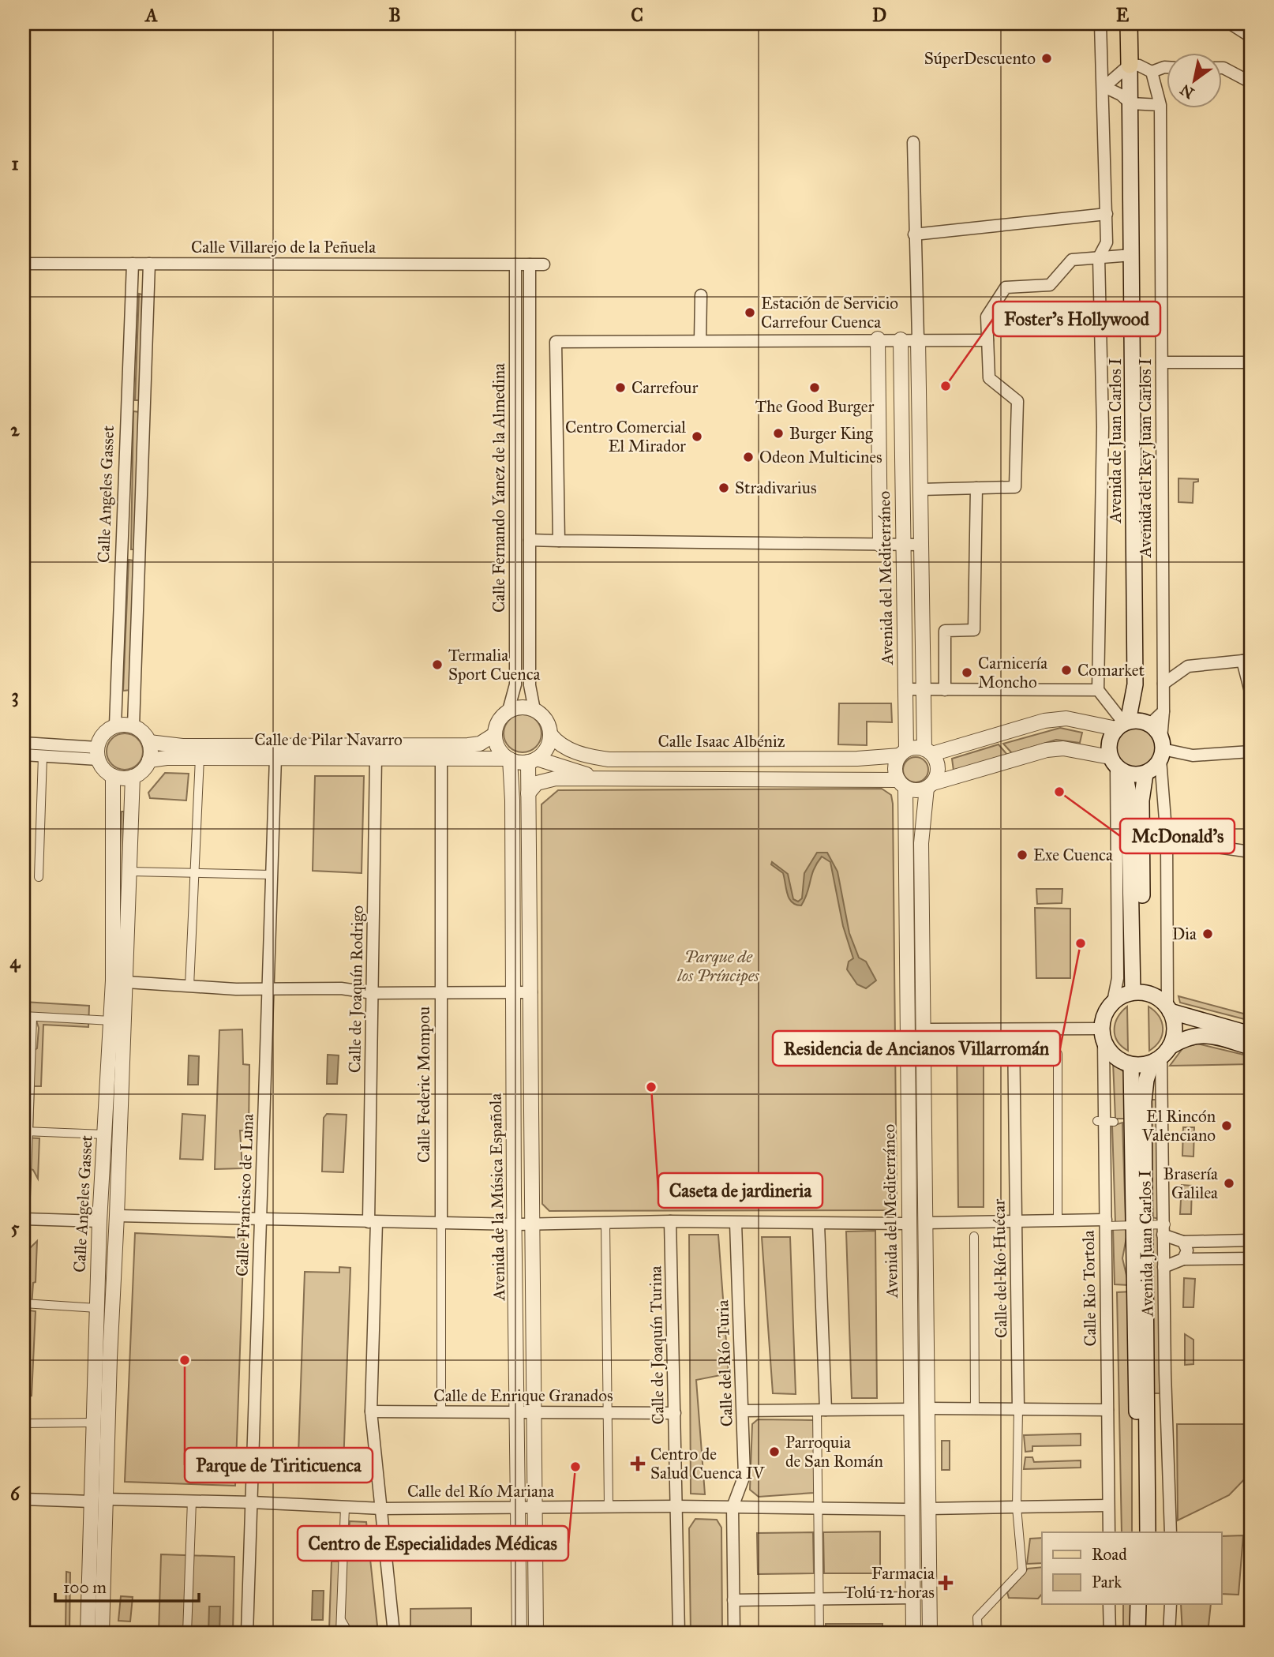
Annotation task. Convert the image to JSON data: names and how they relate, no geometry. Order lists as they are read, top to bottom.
{
  "streets": {
    "main road": ["Avenida de Juan Carlos I", "Avenida Juan Carlos I"],
    "street": [
      "Calle Villarejo de la Peñuela",
      "Avenida del Rey Juan Carlos I",
      "Calle Fernando Yanez de la Almedina",
      "Calle Angeles Gasset",
      "Avenida del Mediterráneo",
      "Calle de Pilar Navarro",
      "Calle Isaac Albéniz",
      "Calle de Joaquín Rodrigo",
      "Calle Federic Mompou",
      "Calle Francisco de Luna",
      "Avenida de la Música Española",
      "Calle del Río Huécar",
      "Calle Rio Tortola",
      "Calle de Joaquín Turina",
      "Calle del Río Turia",
      "Calle de Enrique Granados",
      "Calle del Río Mariana"
    ]
  },
  "crossings": [
    ["Calle Villarejo de la Peñuela", "Calle Fernando Yanez de la Almedina"],
    ["Calle Villarejo de la Peñuela", "Calle Angeles Gasset"],
    ["Avenida del Rey Juan Carlos I", "Avenida Juan Carlos I"],
    ["Avenida del Rey Juan Carlos I", "Calle Rio Tortola"],
    ["Calle Fernando Yanez de la Almedina", "Calle de Pilar Navarro"],
    ["Calle Fernando Yanez de la Almedina", "Calle Isaac Albéniz"],
    ["Calle Fernando Yanez de la Almedina", "Avenida de la Música Española"],
    ["Calle Angeles Gasset", "Calle de Pilar Navarro"],
    ["Calle Angeles Gasset", "Calle del Río Mariana"],
    ["Avenida del Mediterráneo", "Calle Isaac Albéniz"],
    ["Avenida del Mediterráneo", "Calle del Río Mariana"],
    ["Calle de Pilar Navarro", "Calle Isaac Albéniz"],
    ["Calle de Pilar Navarro", "Calle de Joaquín Rodrigo"],
    ["Calle de Pilar Navarro", "Calle Federic Mompou"],
    ["Calle de Pilar Navarro", "Calle Francisco de Luna"],
    ["Calle de Pilar Navarro", "Avenida de la Música Española"],
    ["Calle Isaac Albéniz", "Avenida de la Música Española"],
    ["Calle de Joaquín Rodrigo", "Calle de Enrique Granados"],
    ["Calle de Joaquín Rodrigo", "Calle del Río Mariana"],
    ["Calle Federic Mompou", "Calle de Enrique Granados"],
    ["Calle Francisco de Luna", "Calle del Río Mariana"],
    ["Avenida de la Música Española", "Calle de Enrique Granados"],
    ["Avenida de la Música Española", "Calle del Río Mariana"],
    ["Avenida Juan Carlos I", "Calle Rio Tortola"],
    ["Calle de Joaquín Turina", "Calle de Enrique Granados"],
    ["Calle de Joaquín Turina", "Calle del Río Mariana"],
    ["Calle del Río Turia", "Calle del Río Mariana"]
  ],
  "parks": ["Parque de los Príncipes"],
  "places": {
    "other": [
      "SúperDescuento",
      "Estación de Servicio Carrefour Cuenca",
      "Foster's Hollywood",
      "Carrefour",
      "The Good Burger",
      "Burger King",
      "Centro Comercial El Mirador",
      "Odeon Multicines",
      "Stradivarius",
      "Termalia Sport Cuenca",
      "Comarket",
      "Carnicería Moncho",
      "McDonald's",
      "Exe Cuenca",
      "Dia",
      "Residencia de Ancianos Villarromán",
      "Caseta de jardineria",
      "El Rincón Valenciano",
      "Brasería Galilea",
      "Parque de Tiriticuenca",
      "Parroquia de San Román",
      "Centro de Especialidades Médicas"
    ],
    "health": ["Centro de Salud Cuenca IV", "Farmacia Tolú 12 horas"]
  },
  "legend": ["Road", "Park"],
  "scale_bar": "100 m",
  "north": "bottom left",
  "grid": {
    "columns": [
      "A",
      "B",
      "C",
      "D",
      "E"
    ],
    "rows": [
      "1",
      "2",
      "3",
      "4",
      "5",
      "6"
    ]
  }
}
